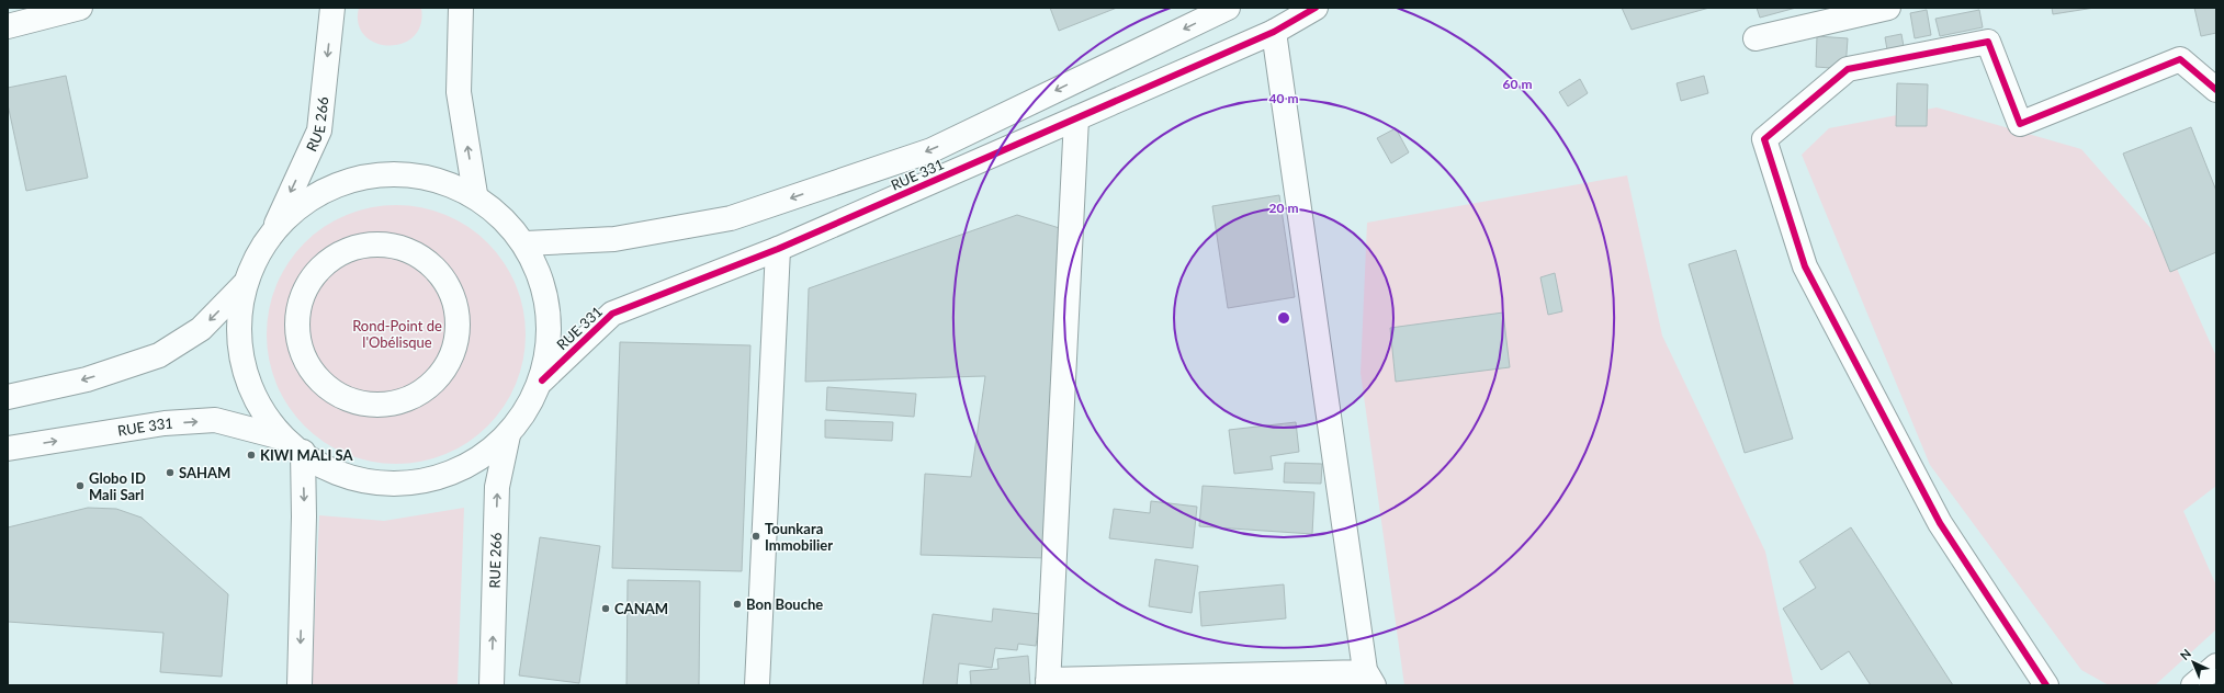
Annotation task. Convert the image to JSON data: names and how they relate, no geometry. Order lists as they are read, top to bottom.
{
  "streets": {
    "street": ["RUE 266", "RUE 331"]
  },
  "parks": ["Rond-Point de l'Obélisque"],
  "places": [
    "KIWI MALI SA",
    "SAHAM",
    "Globo ID Mali Sarl",
    "Tounkara Immobilier",
    "Bon Bouche",
    "CANAM"
  ],
  "north": "top left",
  "rings": ["60 m", "40 m", "20 m"]
}
